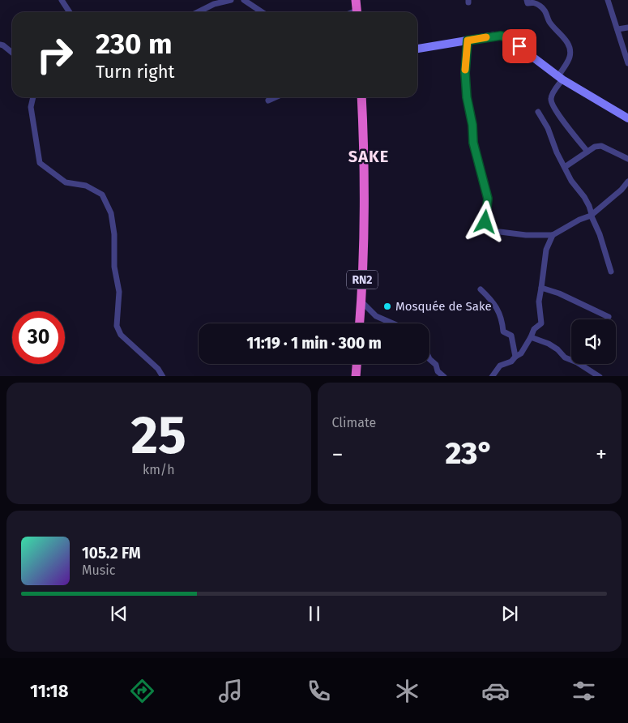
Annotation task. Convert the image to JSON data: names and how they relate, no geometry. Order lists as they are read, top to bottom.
{
  "streets": {
    "highway": ["RN2"]
  },
  "districts": ["SAKE"],
  "places": ["Mosquée de Sake"],
  "page": {
    "turn": ["230 m", "Turn right"],
    "limit": "30",
    "trip": "11:19 · 1 min · 300 m",
    "tile": [
      ["25", "km/h"],
      "Climate"
    ],
    "heat": ["−", "23°", "+"],
    "song": ["105.2 FM", "Music"],
    "tabs": "11:18"
  }
}
